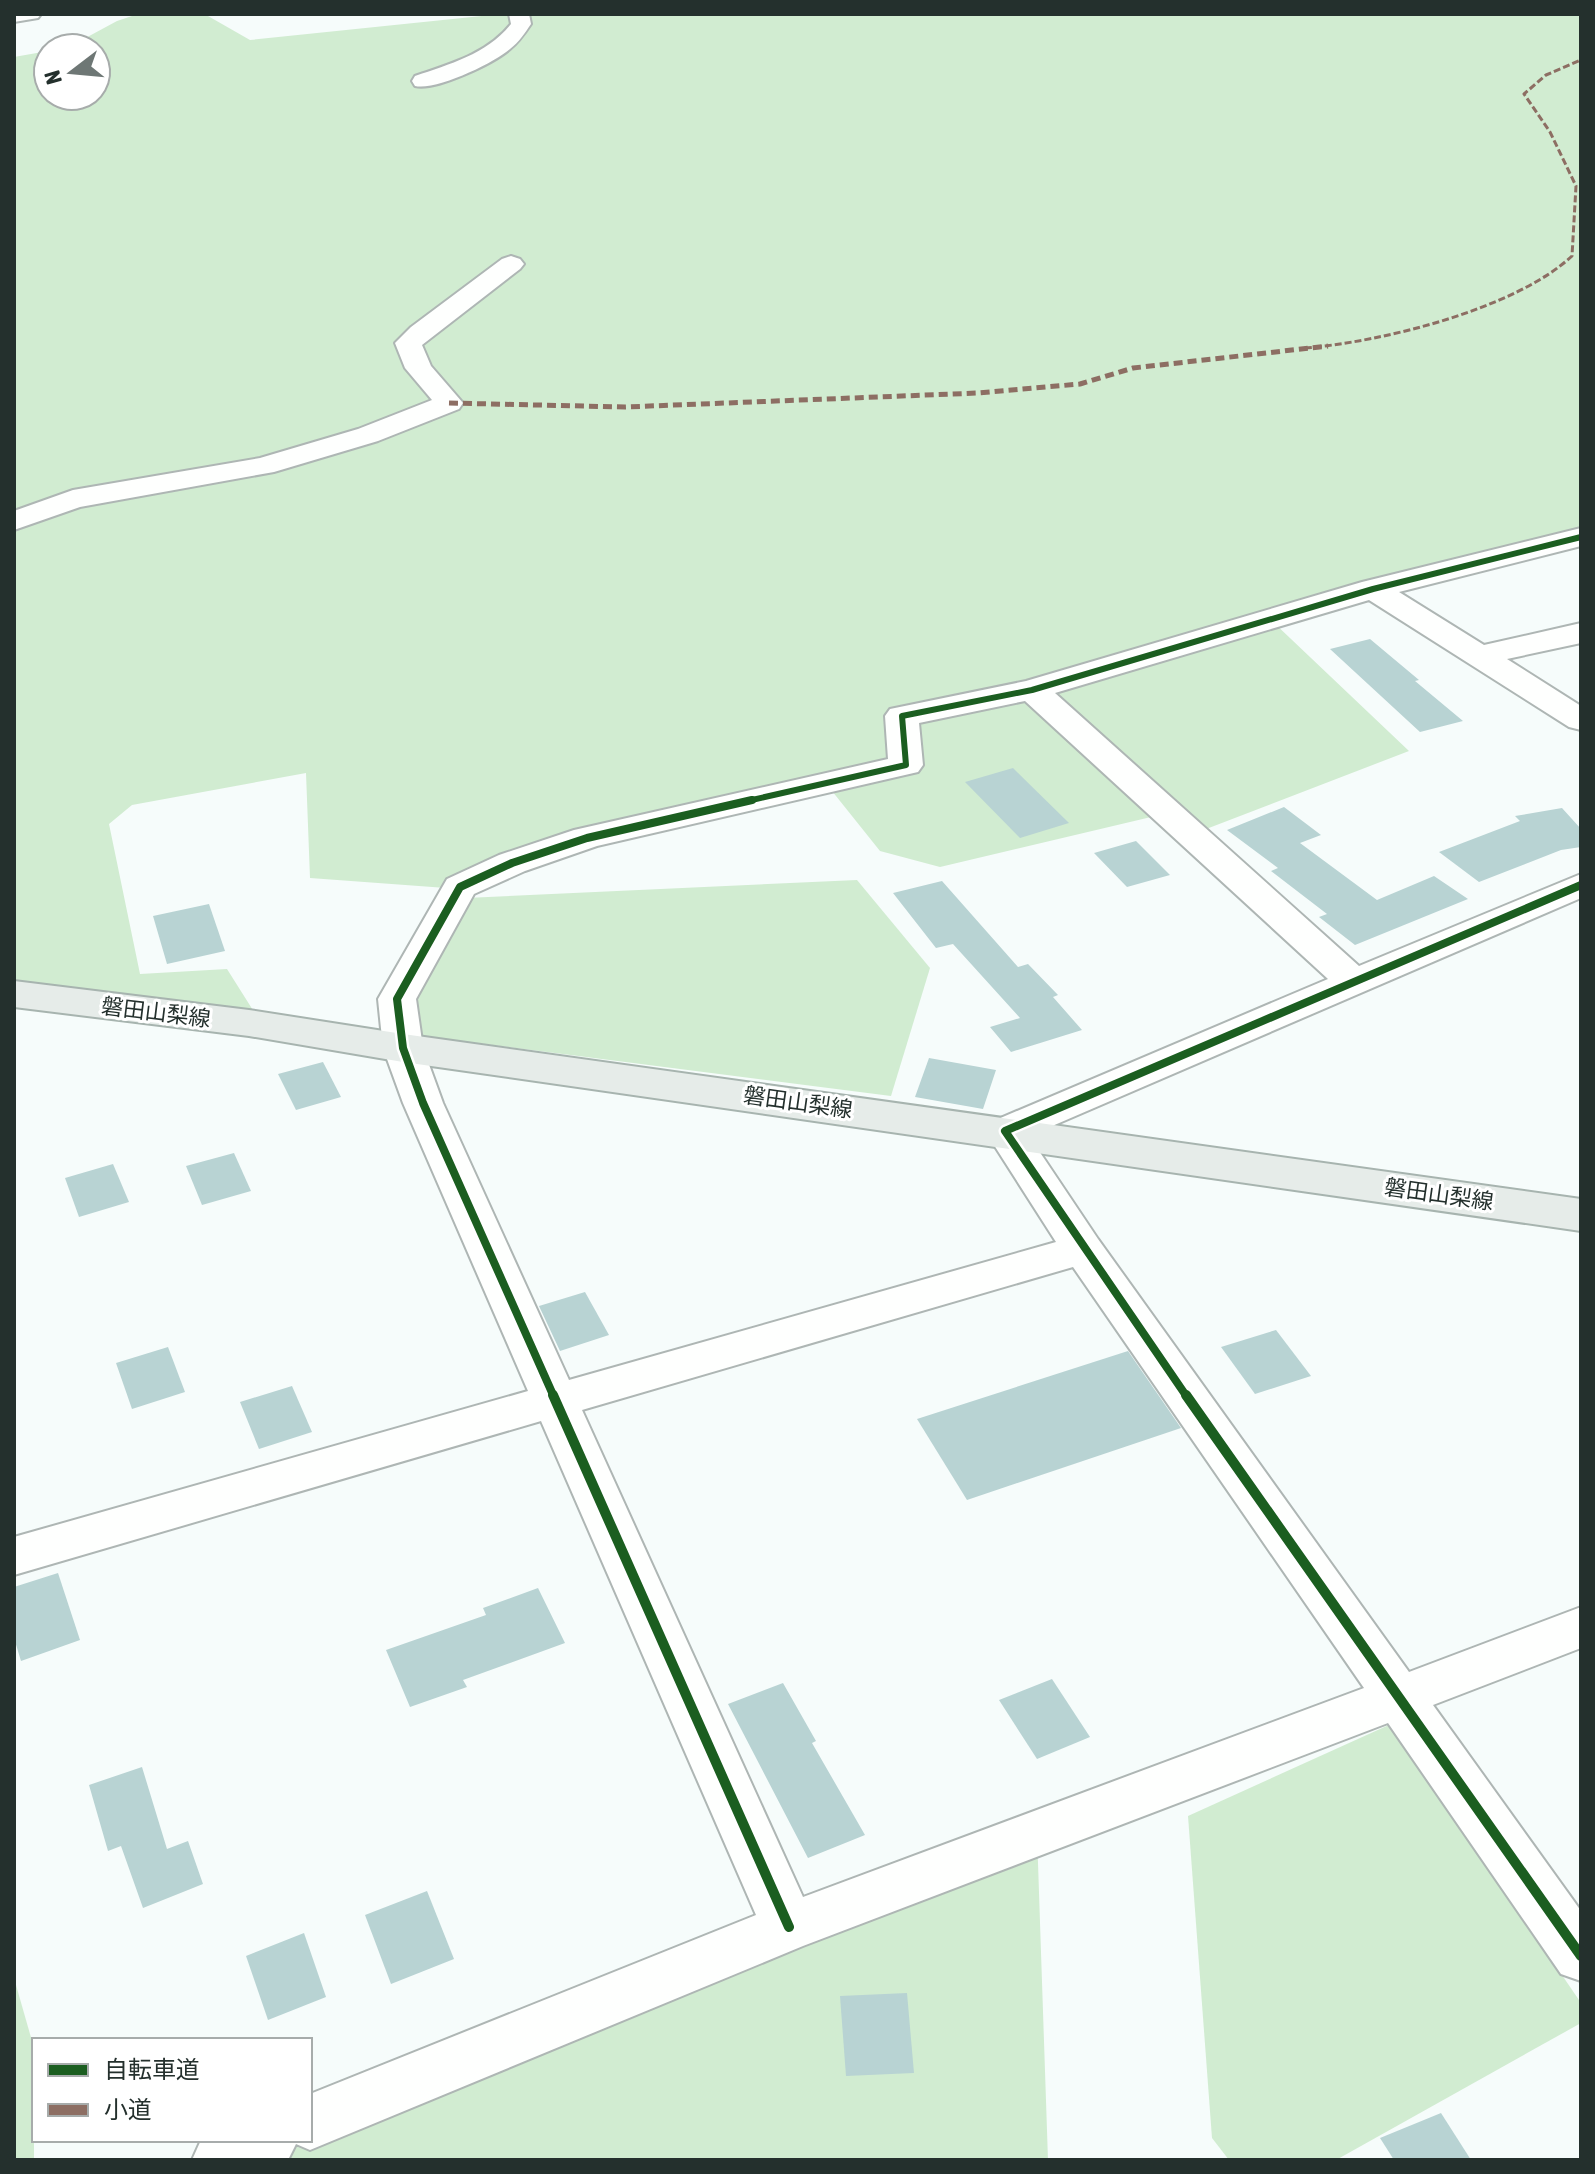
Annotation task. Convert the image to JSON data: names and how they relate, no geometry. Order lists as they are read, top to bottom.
{
  "streets": {
    "main road": ["磐田山梨線"]
  },
  "legend": ["自転車道", "小道"],
  "north": "left"
}
